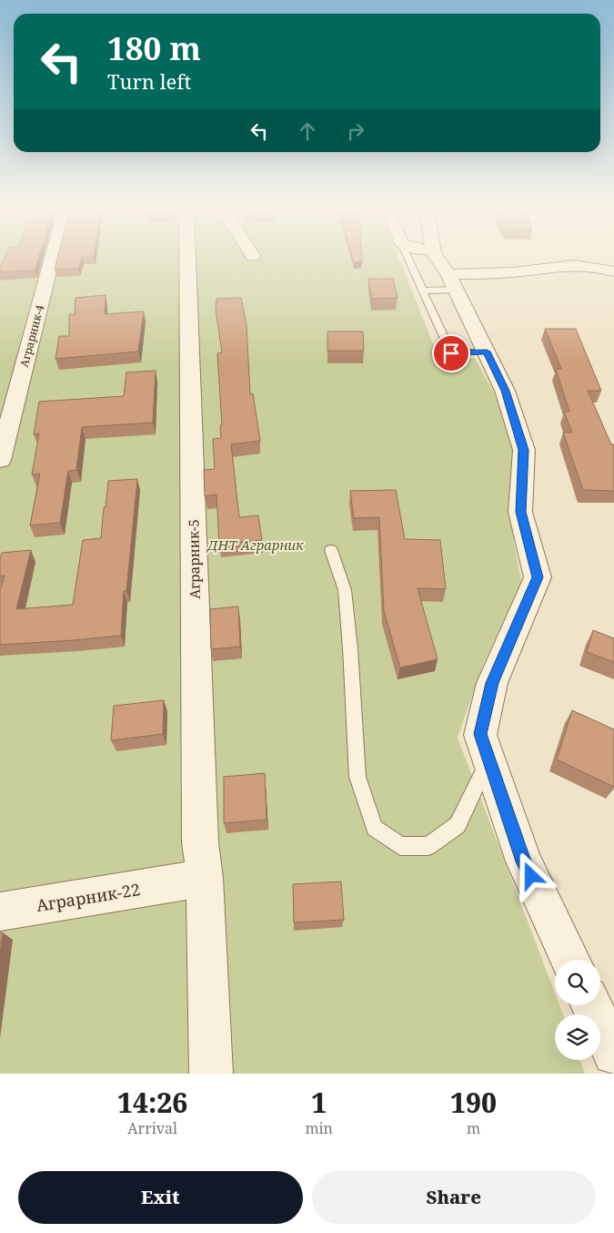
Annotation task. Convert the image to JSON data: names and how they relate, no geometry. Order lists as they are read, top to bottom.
{
  "streets": {
    "street": ["Аграрник-4", "Аграрник-5", "Аграрник-22"]
  },
  "crossings": [
    ["Аграрник-5", "Аграрник-22"]
  ],
  "parks": ["ДНТ Аграрник"],
  "page": {
    "turn": ["180 m", "Turn left"],
    "eta": [
      "14:26",
      "Arrival",
      "1",
      "min",
      "190",
      "m"
    ],
    "buttons": ["Exit", "Share"]
  }
}
